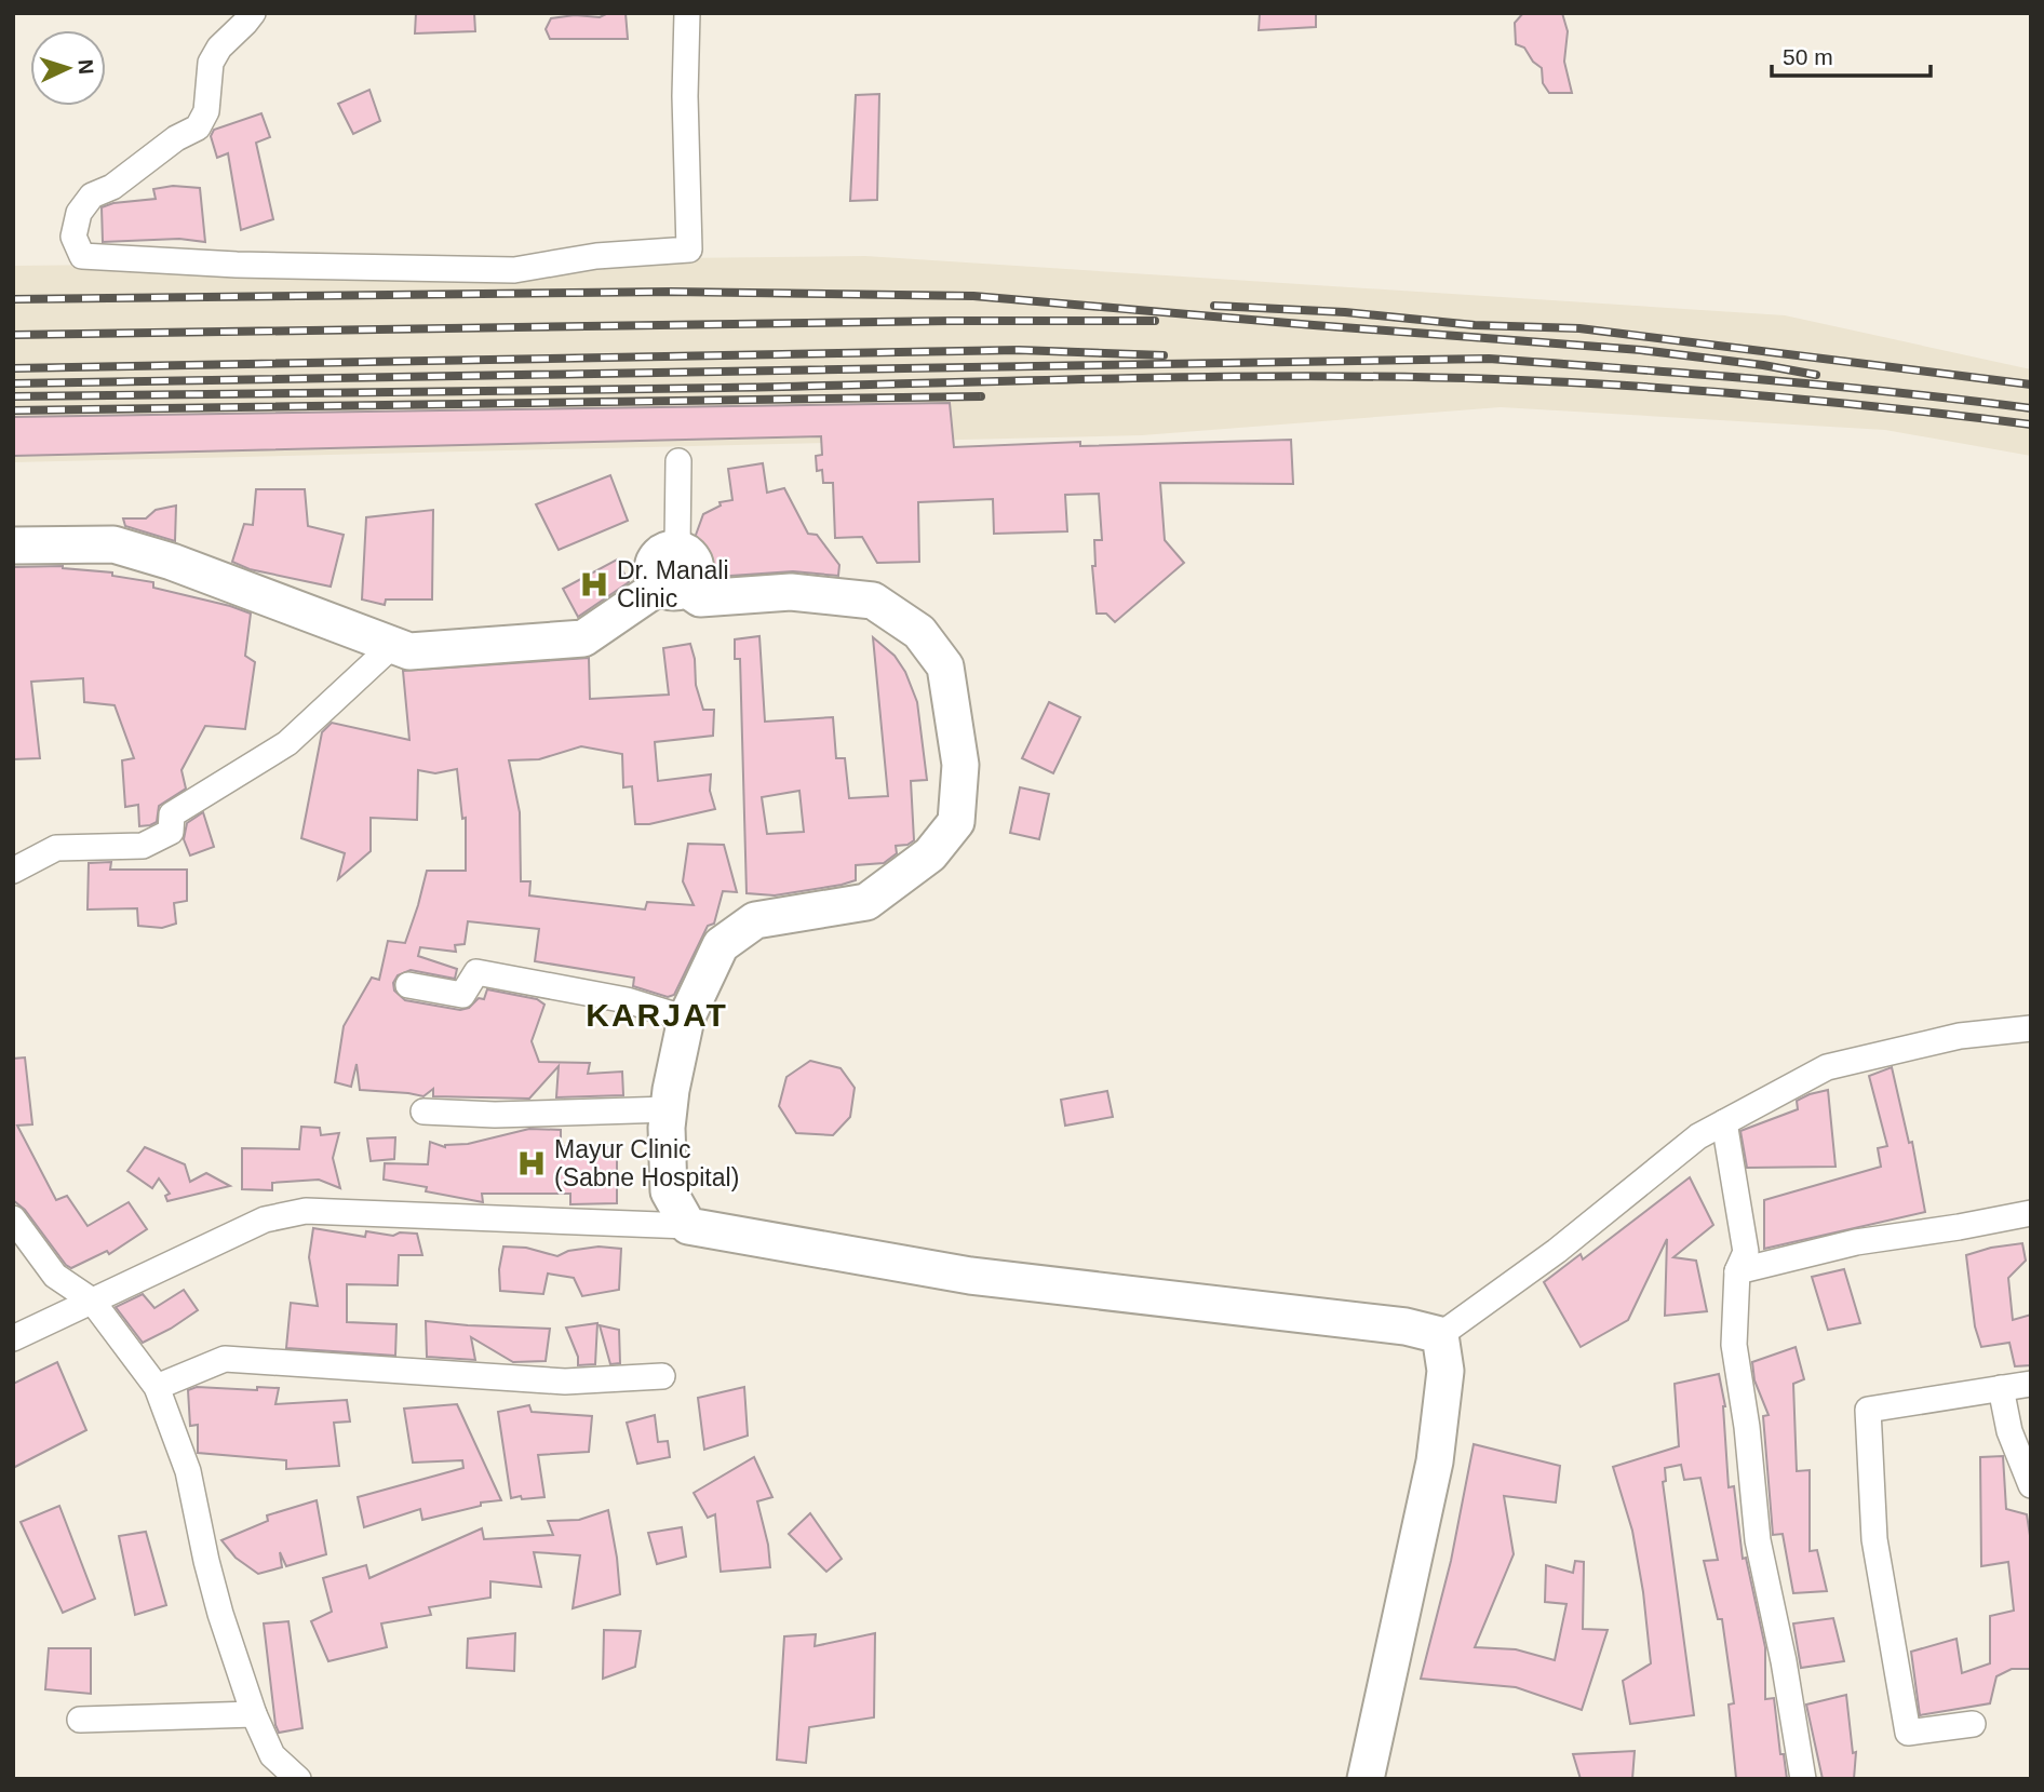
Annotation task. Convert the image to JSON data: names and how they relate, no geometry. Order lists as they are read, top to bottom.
{
  "districts": ["KARJAT"],
  "places": {
    "hospital": ["Dr. Manali Clinic", "Mayur Clinic (Sabne Hospital)"]
  },
  "scale_bar": "50 m",
  "north": "right"
}
